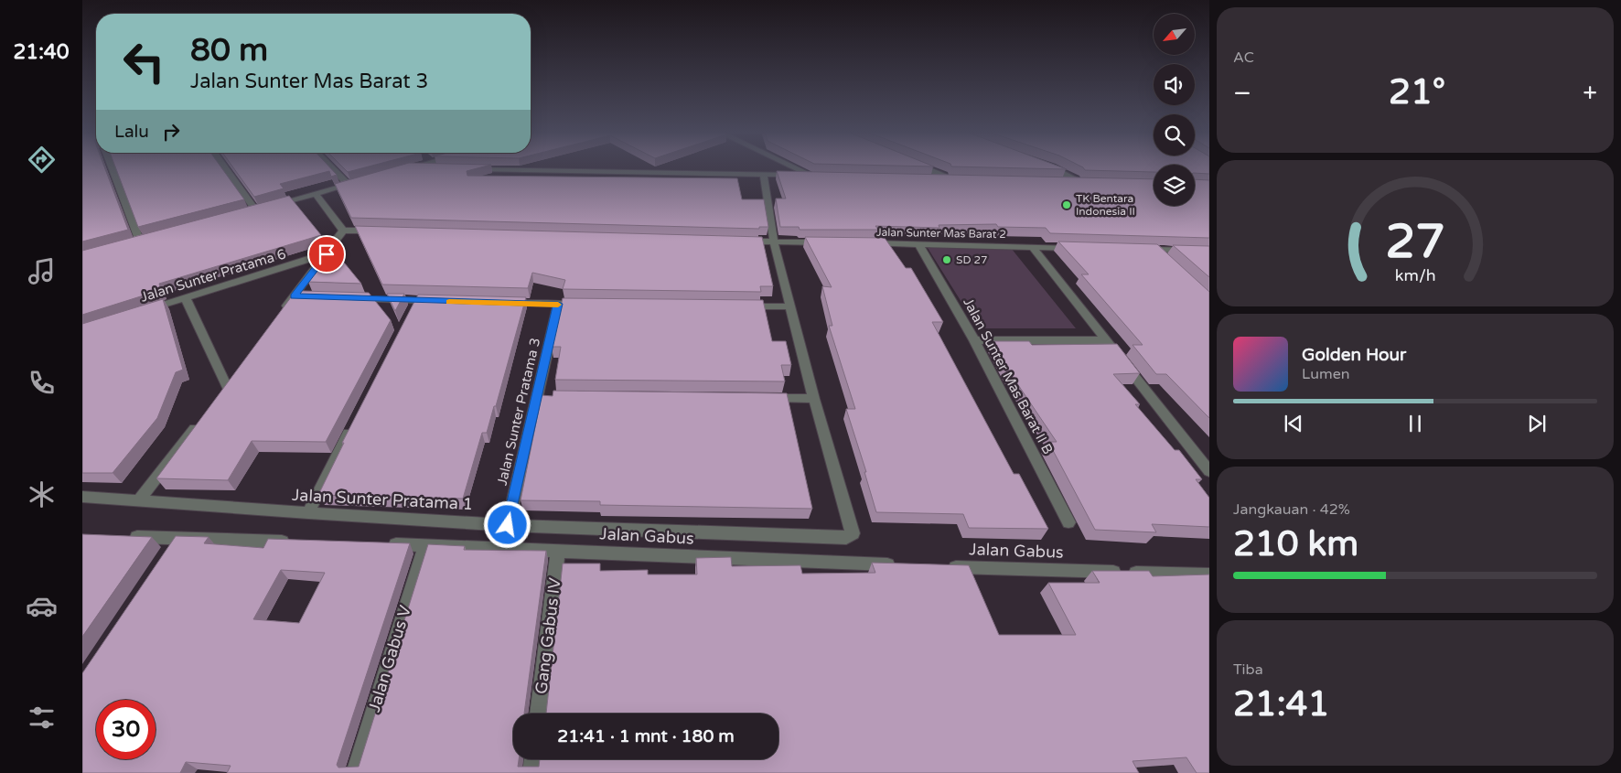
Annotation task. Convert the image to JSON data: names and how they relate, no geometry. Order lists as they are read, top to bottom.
{
  "streets": {
    "street": [
      "Jalan Sunter Mas Barat 2",
      "Jalan Sunter Pratama 6",
      "Jalan Sunter Mas Barat II B",
      "Jalan Sunter Pratama 3",
      "Jalan Sunter Pratama 1",
      "Jalan Gabus",
      "Gang Gabus IV",
      "Jalan Gabus V"
    ]
  },
  "crossings": [
    ["Jalan Sunter Mas Barat 2", "Jalan Sunter Mas Barat II B"],
    ["Jalan Sunter Pratama 3", "Jalan Sunter Pratama 1"],
    ["Jalan Gabus", "Gang Gabus IV"],
    ["Jalan Gabus", "Jalan Gabus V"]
  ],
  "places": ["TK Bentara Indonesia II", "SD 27"],
  "north": "bottom left",
  "page": {
    "tabs": "21:40",
    "tile": [
      "AC",
      ["Jangkauan · 42%", "210 km"],
      ["Tiba", "21:41"]
    ],
    "turn": ["80 m", "Jalan Sunter Mas Barat 3"],
    "heat": ["−", "21°", "+"],
    "then": "Lalu",
    "song": ["Golden Hour", "Lumen"],
    "limit": "30",
    "trip": "21:41 · 1 mnt · 180 m",
    "gauge": ["27", "km/h"]
  }
}
